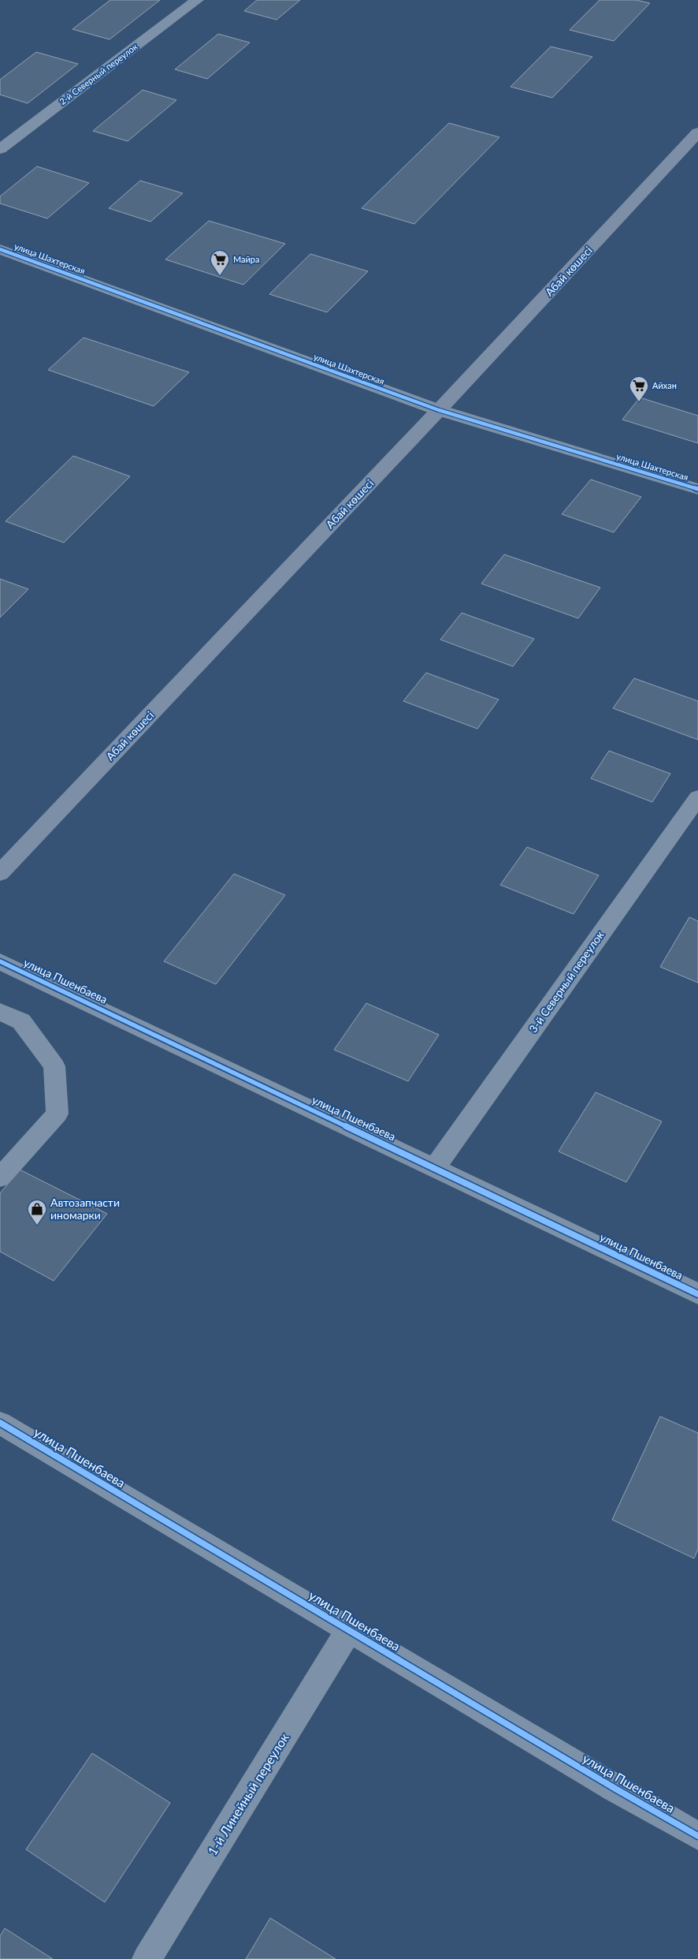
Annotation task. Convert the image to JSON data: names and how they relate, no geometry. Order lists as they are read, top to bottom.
{
  "streets": {
    "main road": ["Абай көшесі"],
    "street": [
      "2-й Северный переулок",
      "улица Шахтерская",
      "улица Пшенбаева",
      "3-й Северный переулок",
      "1-й Линейный переулок"
    ]
  },
  "crossings": [
    ["улица Шахтерская", "Абай көшесі"],
    ["улица Пшенбаева", "3-й Северный переулок"],
    ["улица Пшенбаева", "1-й Линейный переулок"]
  ],
  "places": {
    "supermarket": ["Майра", "Айхан"],
    "shop": ["Автозапчасти иномарки"]
  }
}
